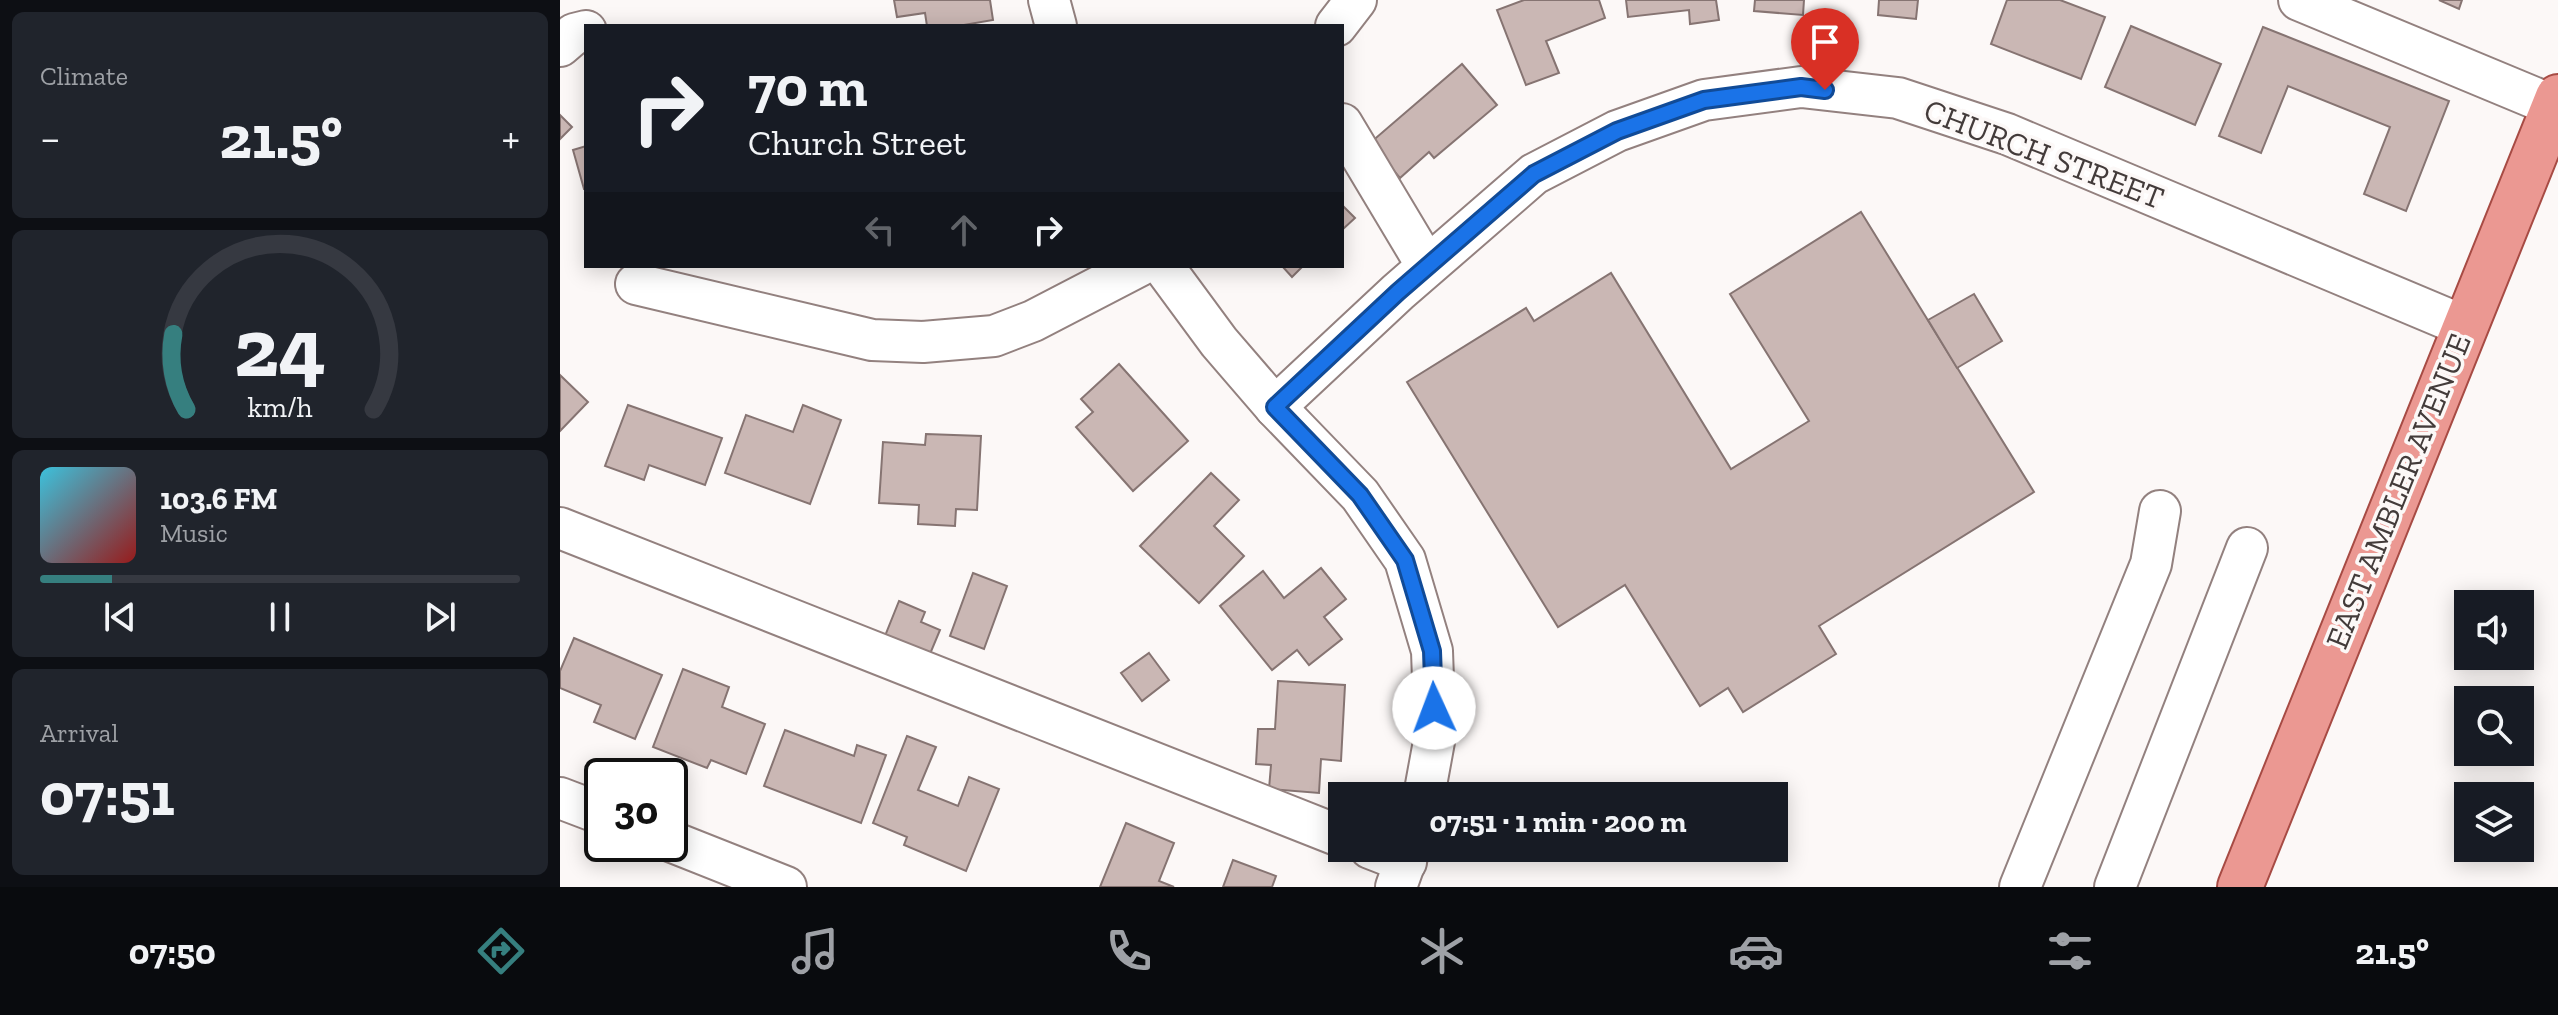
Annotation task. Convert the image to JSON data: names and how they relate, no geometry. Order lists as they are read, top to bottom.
{
  "streets": {
    "main road": ["EAST AMBLER AVENUE"],
    "street": ["CHURCH STREET"]
  },
  "crossings": [
    ["CHURCH STREET", "EAST AMBLER AVENUE"]
  ],
  "page": {
    "tile": [
      "Climate",
      ["Arrival", "07:51"]
    ],
    "turn": ["70 m", "Church Street"],
    "heat": ["−", "21.5°", "+"],
    "song": ["103.6 FM", "Music"],
    "limit": "30",
    "trip": "07:51 · 1 min · 200 m",
    "tabs": ["07:50", "21.5°"],
    "gauge": ["24", "km/h"]
  }
}
